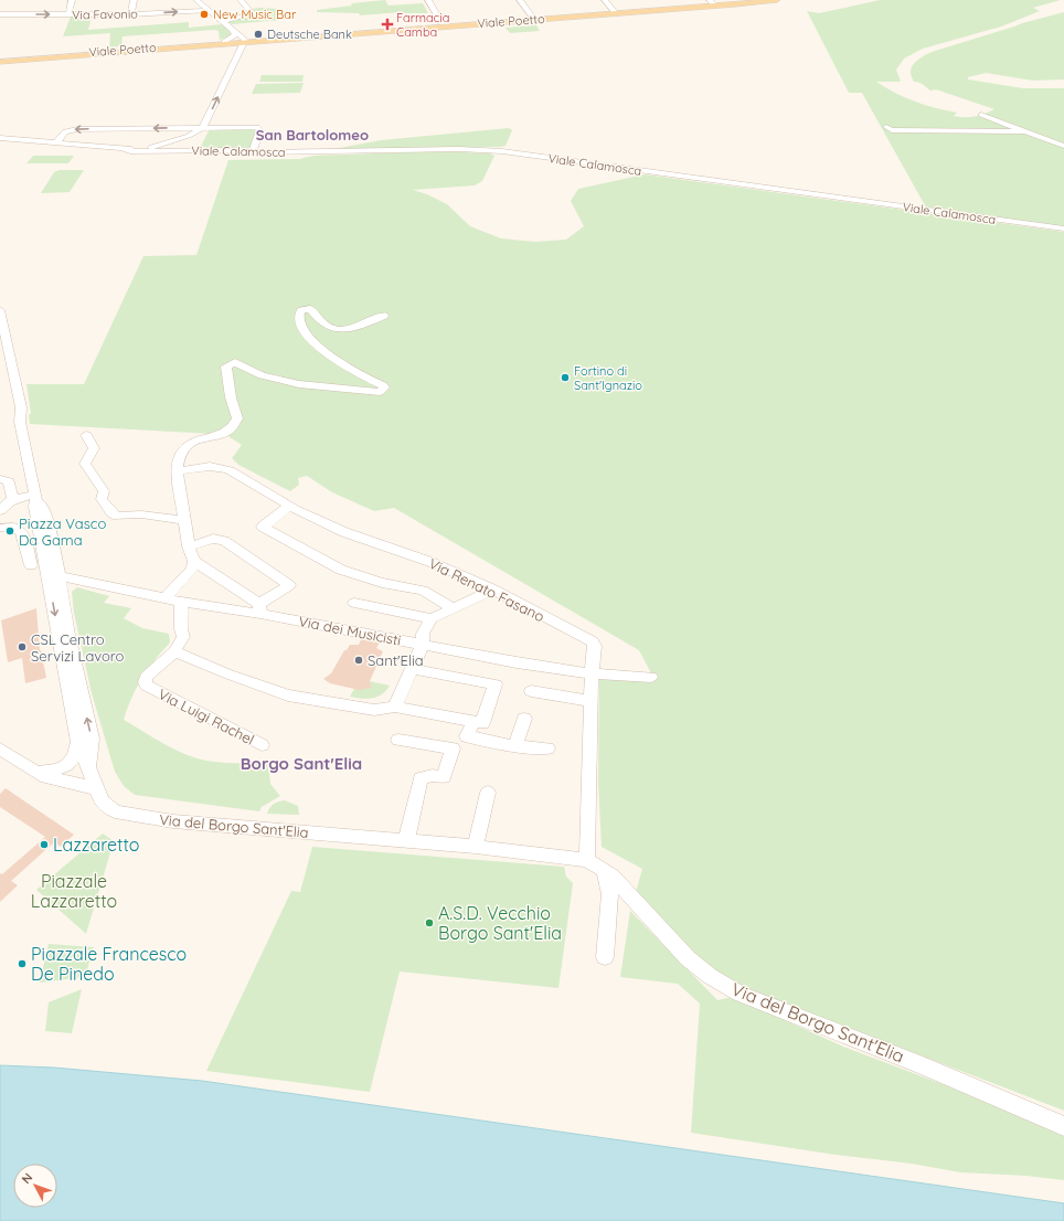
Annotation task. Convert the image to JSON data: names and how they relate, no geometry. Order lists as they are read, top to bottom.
{
  "streets": {
    "main road": ["Viale Poetto"],
    "street": [
      "Via Favonio",
      "Viale Calamosca",
      "Via Renato Fasano",
      "Via dei Musicisti",
      "Via Luigi Rachel",
      "Via del Borgo Sant'Elia"
    ]
  },
  "crossings": [
    ["Via Renato Fasano", "Via dei Musicisti"],
    ["Via Renato Fasano", "Via del Borgo Sant'Elia"],
    ["Via dei Musicisti", "Via del Borgo Sant'Elia"]
  ],
  "districts": ["San Bartolomeo", "Borgo Sant'Elia"],
  "parks": ["Piazzale Lazzaretto"],
  "places": {
    "other": [
      "New Music Bar",
      "Deutsche Bank",
      "Fortino di Sant'Ignazio",
      "Piazza Vasco Da Gama",
      "CSL Centro Servizi Lavoro",
      "Sant'Elia",
      "Lazzaretto",
      "A.S.D. Vecchio Borgo Sant'Elia",
      "Piazzale Francesco De Pinedo"
    ],
    "health": ["Farmacia Camba"]
  },
  "north": "top left"
}
